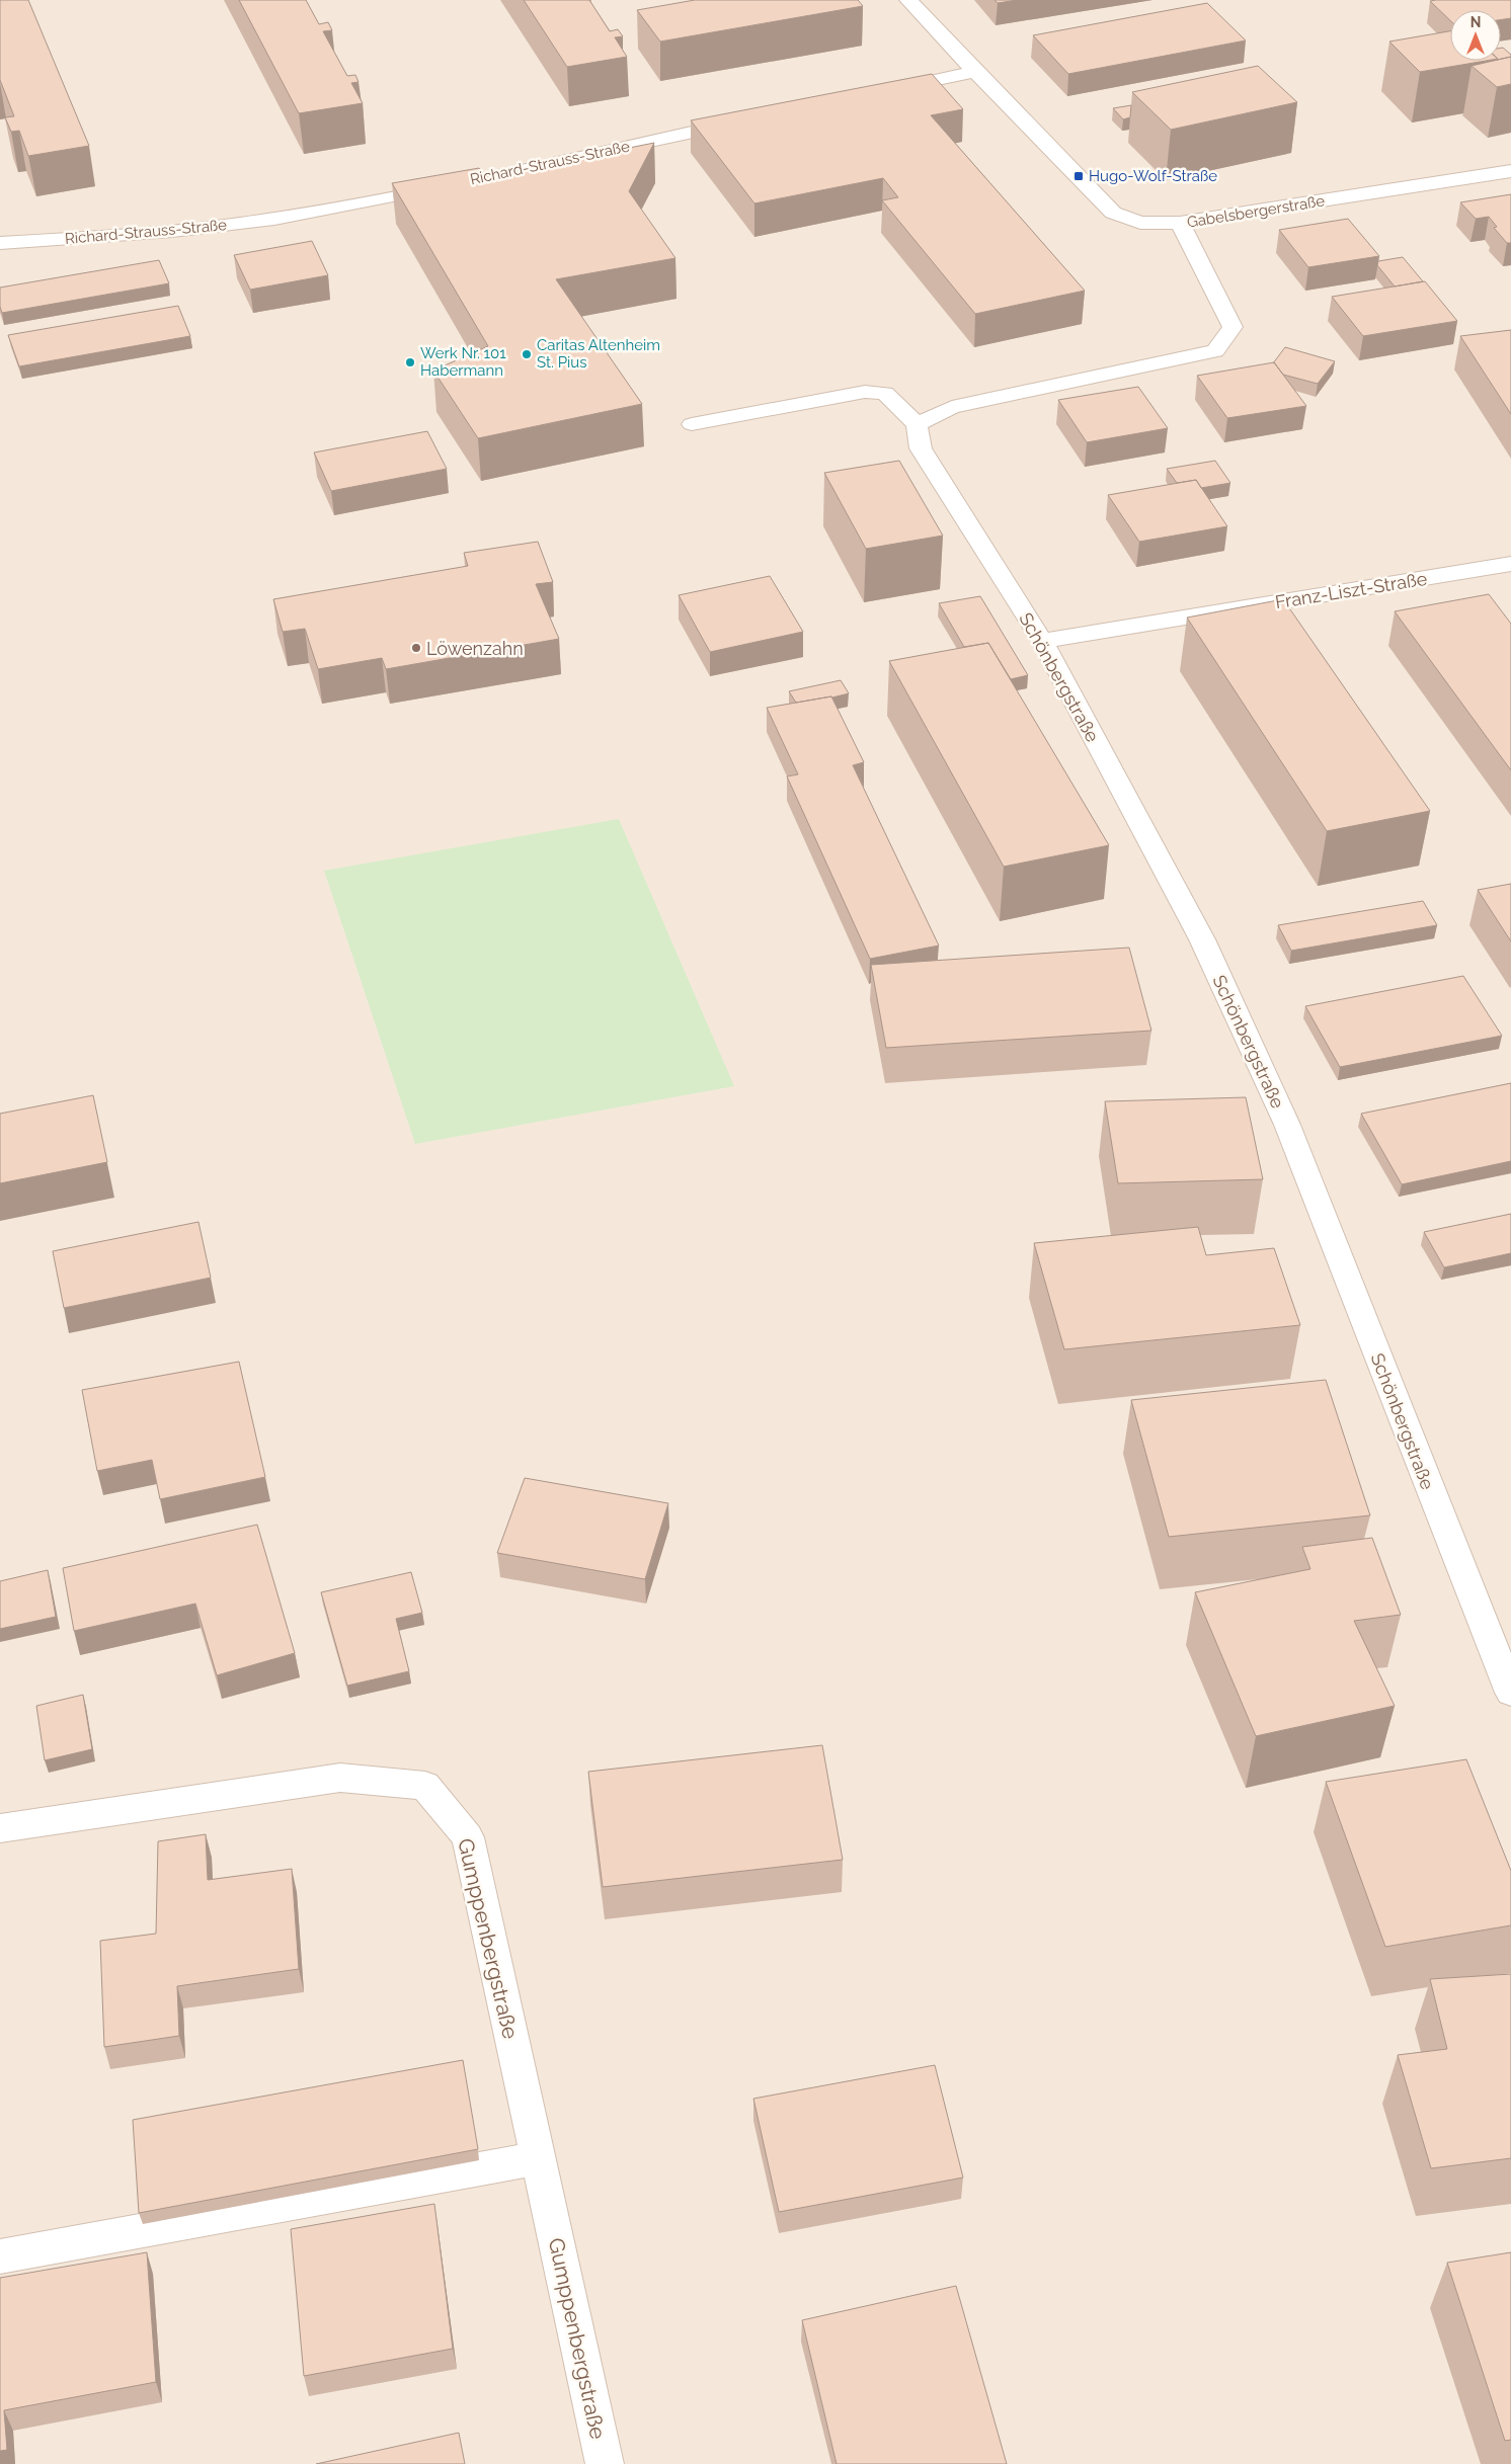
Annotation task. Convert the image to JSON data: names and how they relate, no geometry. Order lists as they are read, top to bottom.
{
  "streets": {
    "street": [
      "Richard-Strauss-Straße",
      "Gabelsbergerstraße",
      "Franz-Liszt-Straße",
      "Schönbergstraße",
      "Gumppenbergstraße"
    ]
  },
  "crossings": [
    ["Gabelsbergerstraße", "Schönbergstraße"],
    ["Franz-Liszt-Straße", "Schönbergstraße"]
  ],
  "places": {
    "transit": ["Hugo-Wolf-Straße"],
    "other": ["Caritas Altenheim St. Pius", "Werk Nr. 101 Habermann", "Löwenzahn"]
  },
  "north": "top"
}
